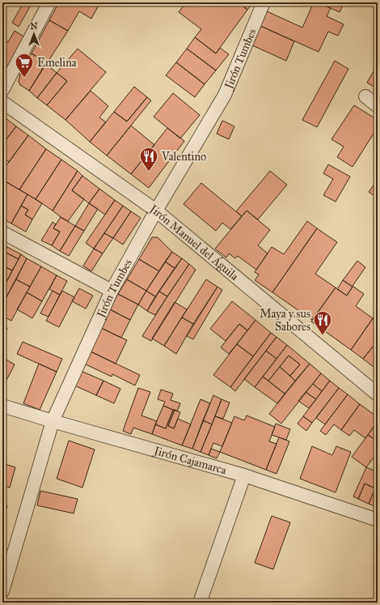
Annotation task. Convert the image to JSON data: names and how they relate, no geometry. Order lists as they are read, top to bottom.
{
  "streets": {
    "street": ["Jirón Tumbes", "Jirón Manuel del Águila", "Jirón Cajamarca"]
  },
  "crossings": [
    ["Jirón Tumbes", "Jirón Manuel del Águila"],
    ["Jirón Tumbes", "Jirón Cajamarca"]
  ],
  "places": {
    "supermarket": ["Emelina"],
    "restaurant": ["Valentino", "Maya y sus Sabores"]
  },
  "north": "top"
}
